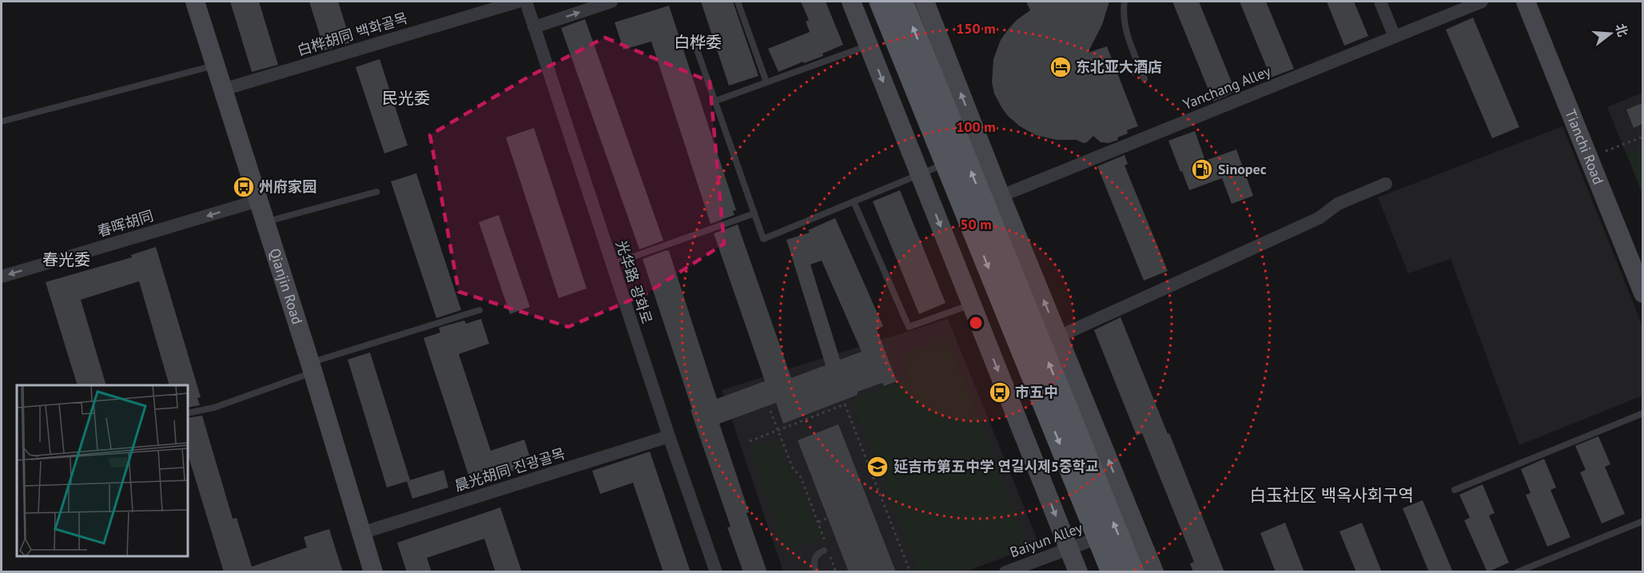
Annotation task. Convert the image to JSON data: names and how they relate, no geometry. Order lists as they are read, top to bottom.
{
  "streets": {
    "street": [
      "白桦胡同 백화골목",
      "Yanchang Alley",
      "Tianchi Road",
      "春晖胡同",
      "光华路 광화로",
      "Qianjin Road",
      "晨光胡同 진광골목",
      "Baiyun Alley"
    ]
  },
  "crossings": [
    ["白桦胡同 백화골목", "Qianjin Road"],
    ["春晖胡同", "Qianjin Road"],
    ["光华路 광화로", "晨光胡同 진광골목"],
    ["Qianjin Road", "晨光胡同 진광골목"]
  ],
  "one_way": ["春晖胡同"],
  "districts": [
    "白桦委",
    "民光委",
    "春光委",
    "白玉社区 백옥사회구역"
  ],
  "places": {
    "hotel": ["东北亚大酒店"],
    "fuel station": ["Sinopec"],
    "bus stop": ["州府家园", "市五中"],
    "school or university": ["延吉市第五中学 연길시제5중학교"]
  },
  "north": "right",
  "rings": ["150 m", "100 m", "50 m"]
}
